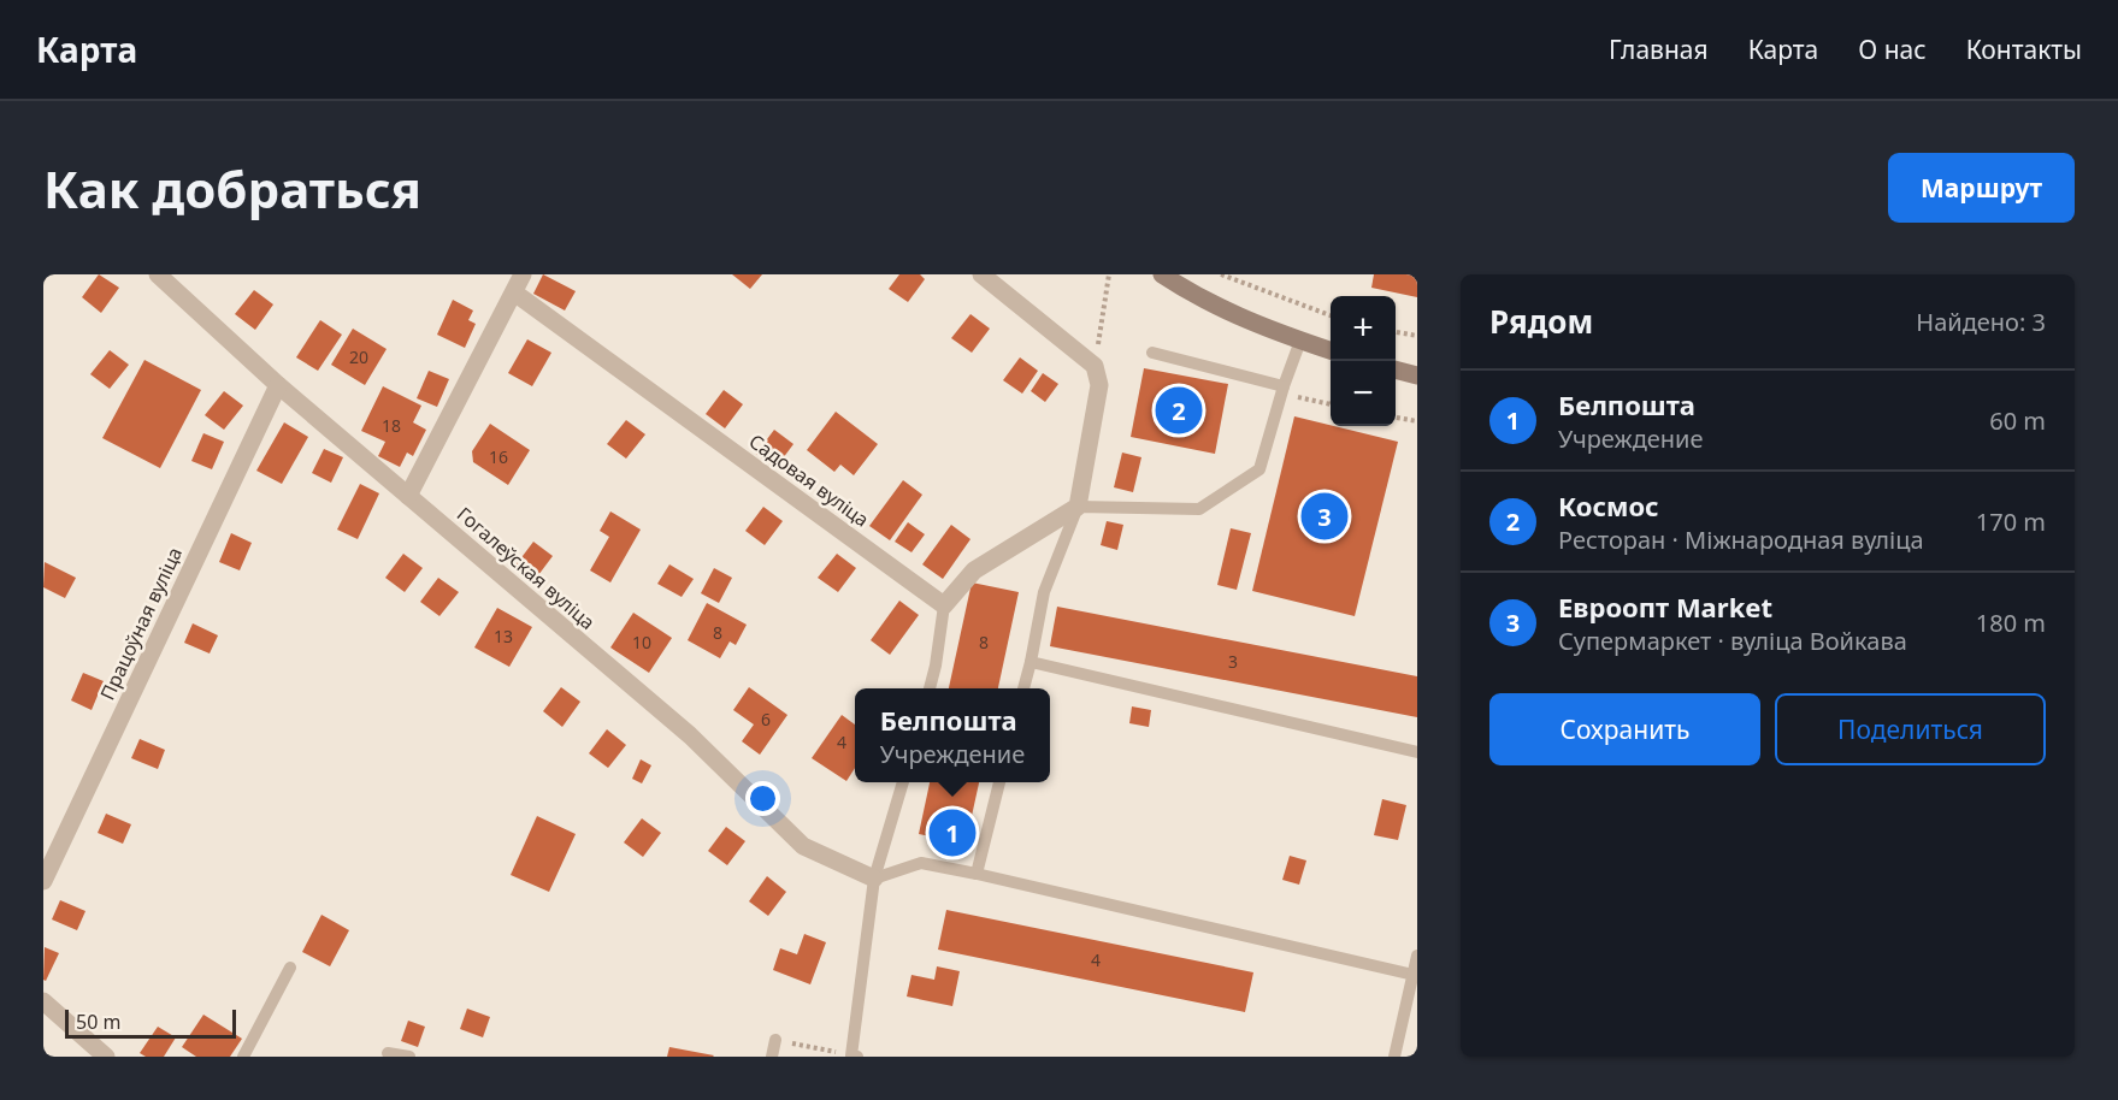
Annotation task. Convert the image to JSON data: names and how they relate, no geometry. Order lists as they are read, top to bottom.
{
  "streets": {
    "street": ["Садовая вуліца", "Гогалеўская вуліца", "Працоўная вуліца"]
  },
  "crossings": [
    ["Гогалеўская вуліца", "Працоўная вуліца"]
  ],
  "house_numbers": [
    "20",
    "18",
    "16",
    "8",
    "13",
    "10",
    "8",
    "3",
    "6",
    "4",
    "4"
  ],
  "scale_bar": "50 m",
  "page": {
    "header": "Карта",
    "nav": [
      "Главная",
      "Карта",
      "О нас",
      "Контакты"
    ],
    "buttons": [
      "Маршрут",
      ["Сохранить", "Поделиться"]
    ],
    "title": "Как добраться",
    "heading": ["Рядом", "Найдено: 3"],
    "map_buttons": ["+", "−"],
    "list": [
      {
        "mark": "1",
        "name": "Белпошта",
        "note": "Учреждение",
        "value": "60 m"
      },
      {
        "mark": "2",
        "name": "Космос",
        "note": "Ресторан · Міжнародная вуліца",
        "value": "170 m"
      },
      {
        "mark": "3",
        "name": "Евроопт Market",
        "note": "Супермаркет · вуліца Войкава",
        "value": "180 m"
      }
    ],
    "pins": ["2", "3", "1"],
    "popup": ["Белпошта", "Учреждение"],
    "scale": "50 m"
  }
}
